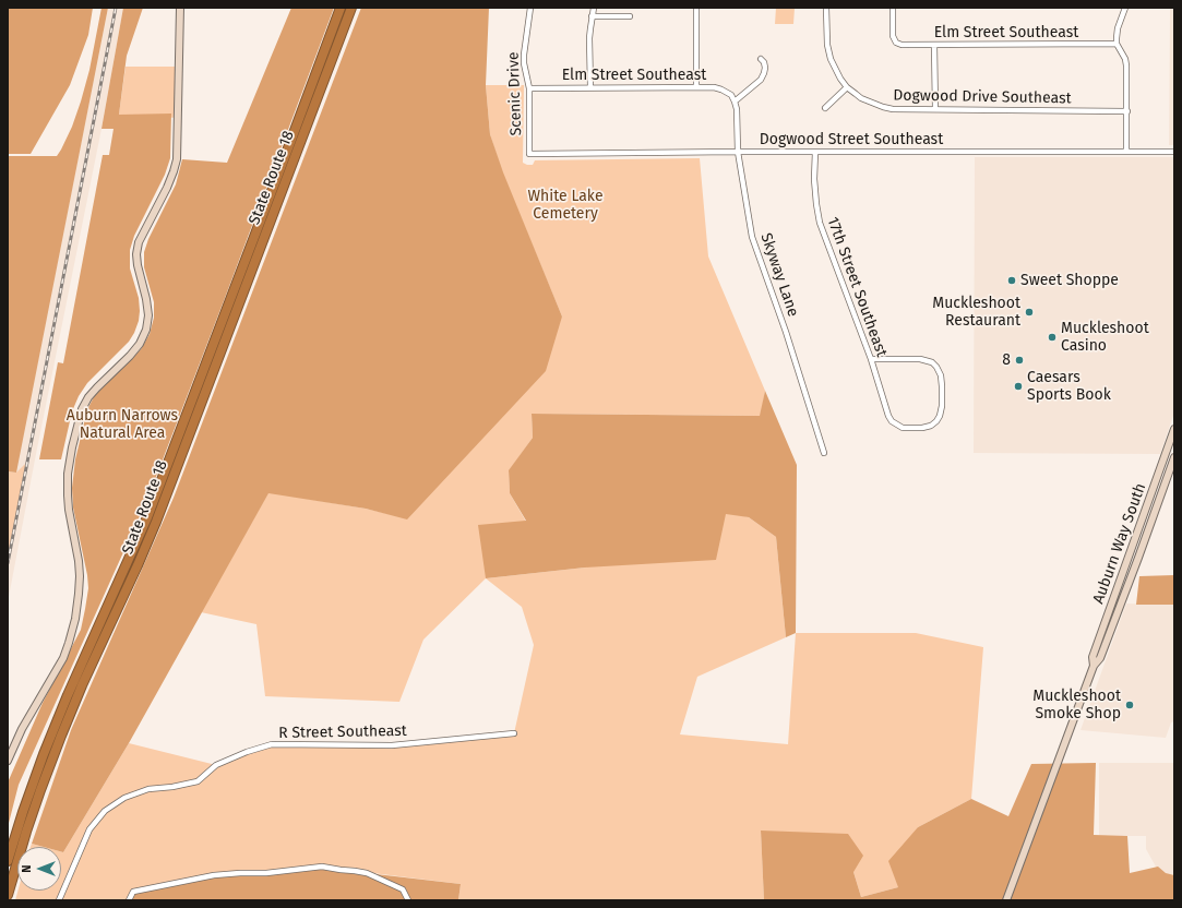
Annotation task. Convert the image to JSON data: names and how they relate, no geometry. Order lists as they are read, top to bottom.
{
  "streets": {
    "highway": ["State Route 18"],
    "main road": ["Auburn Way South"],
    "street": [
      "Elm Street Southeast",
      "Scenic Drive",
      "Dogwood Drive Southeast",
      "Dogwood Street Southeast",
      "Skyway Lane",
      "17th Street Southeast",
      "R Street Southeast"
    ]
  },
  "crossings": [
    ["Elm Street Southeast", "Scenic Drive"],
    ["Elm Street Southeast", "Skyway Lane"],
    ["Scenic Drive", "Dogwood Street Southeast"],
    ["Dogwood Street Southeast", "Skyway Lane"],
    ["Dogwood Street Southeast", "17th Street Southeast"]
  ],
  "parks": ["White Lake Cemetery", "Auburn Narrows Natural Area"],
  "places": [
    "Sweet Shoppe",
    "Muckleshoot Restaurant",
    "Muckleshoot Casino",
    "8",
    "Caesars Sports Book",
    "Muckleshoot Smoke Shop"
  ],
  "north": "left"
}
